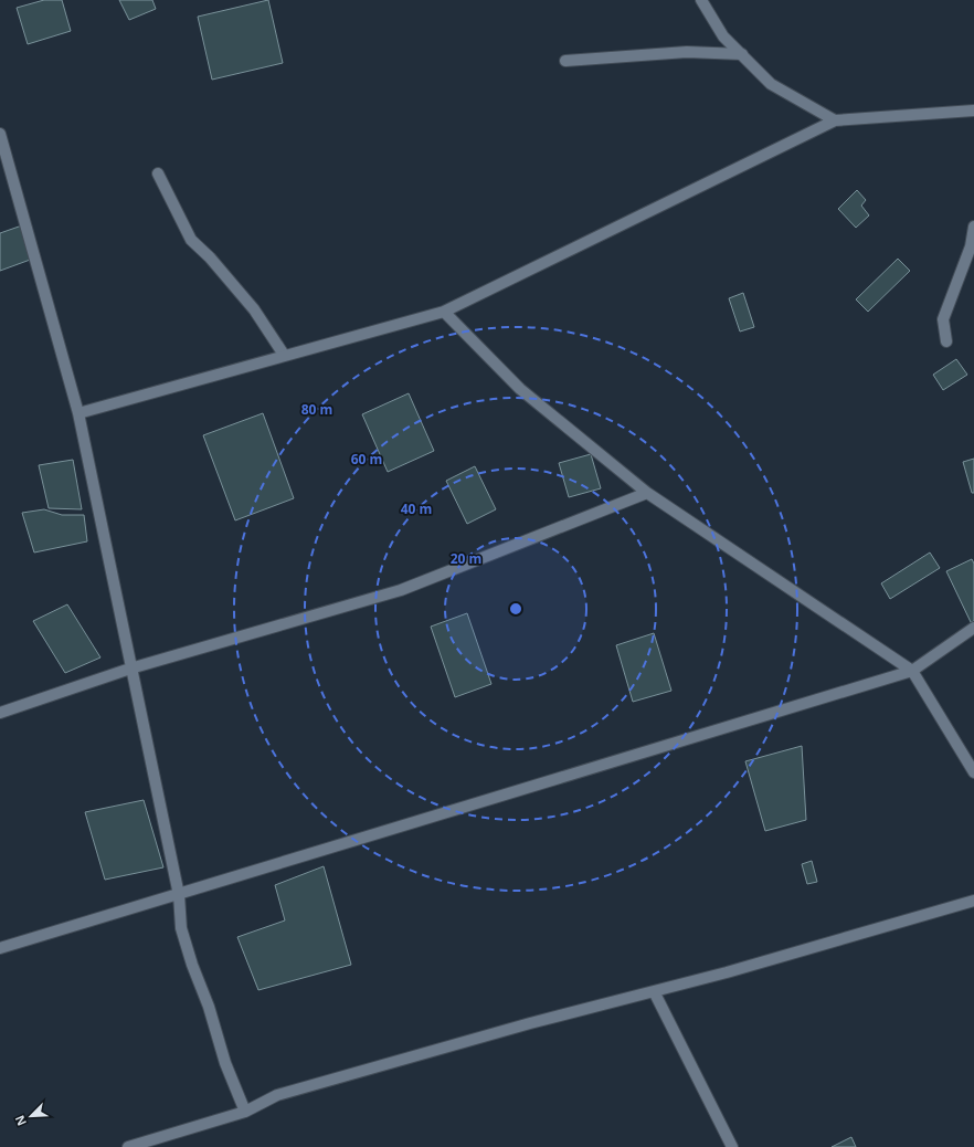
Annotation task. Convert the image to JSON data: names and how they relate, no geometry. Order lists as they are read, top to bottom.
{
  "north": "bottom left",
  "rings": [
    "80 m",
    "60 m",
    "40 m",
    "20 m"
  ]
}
